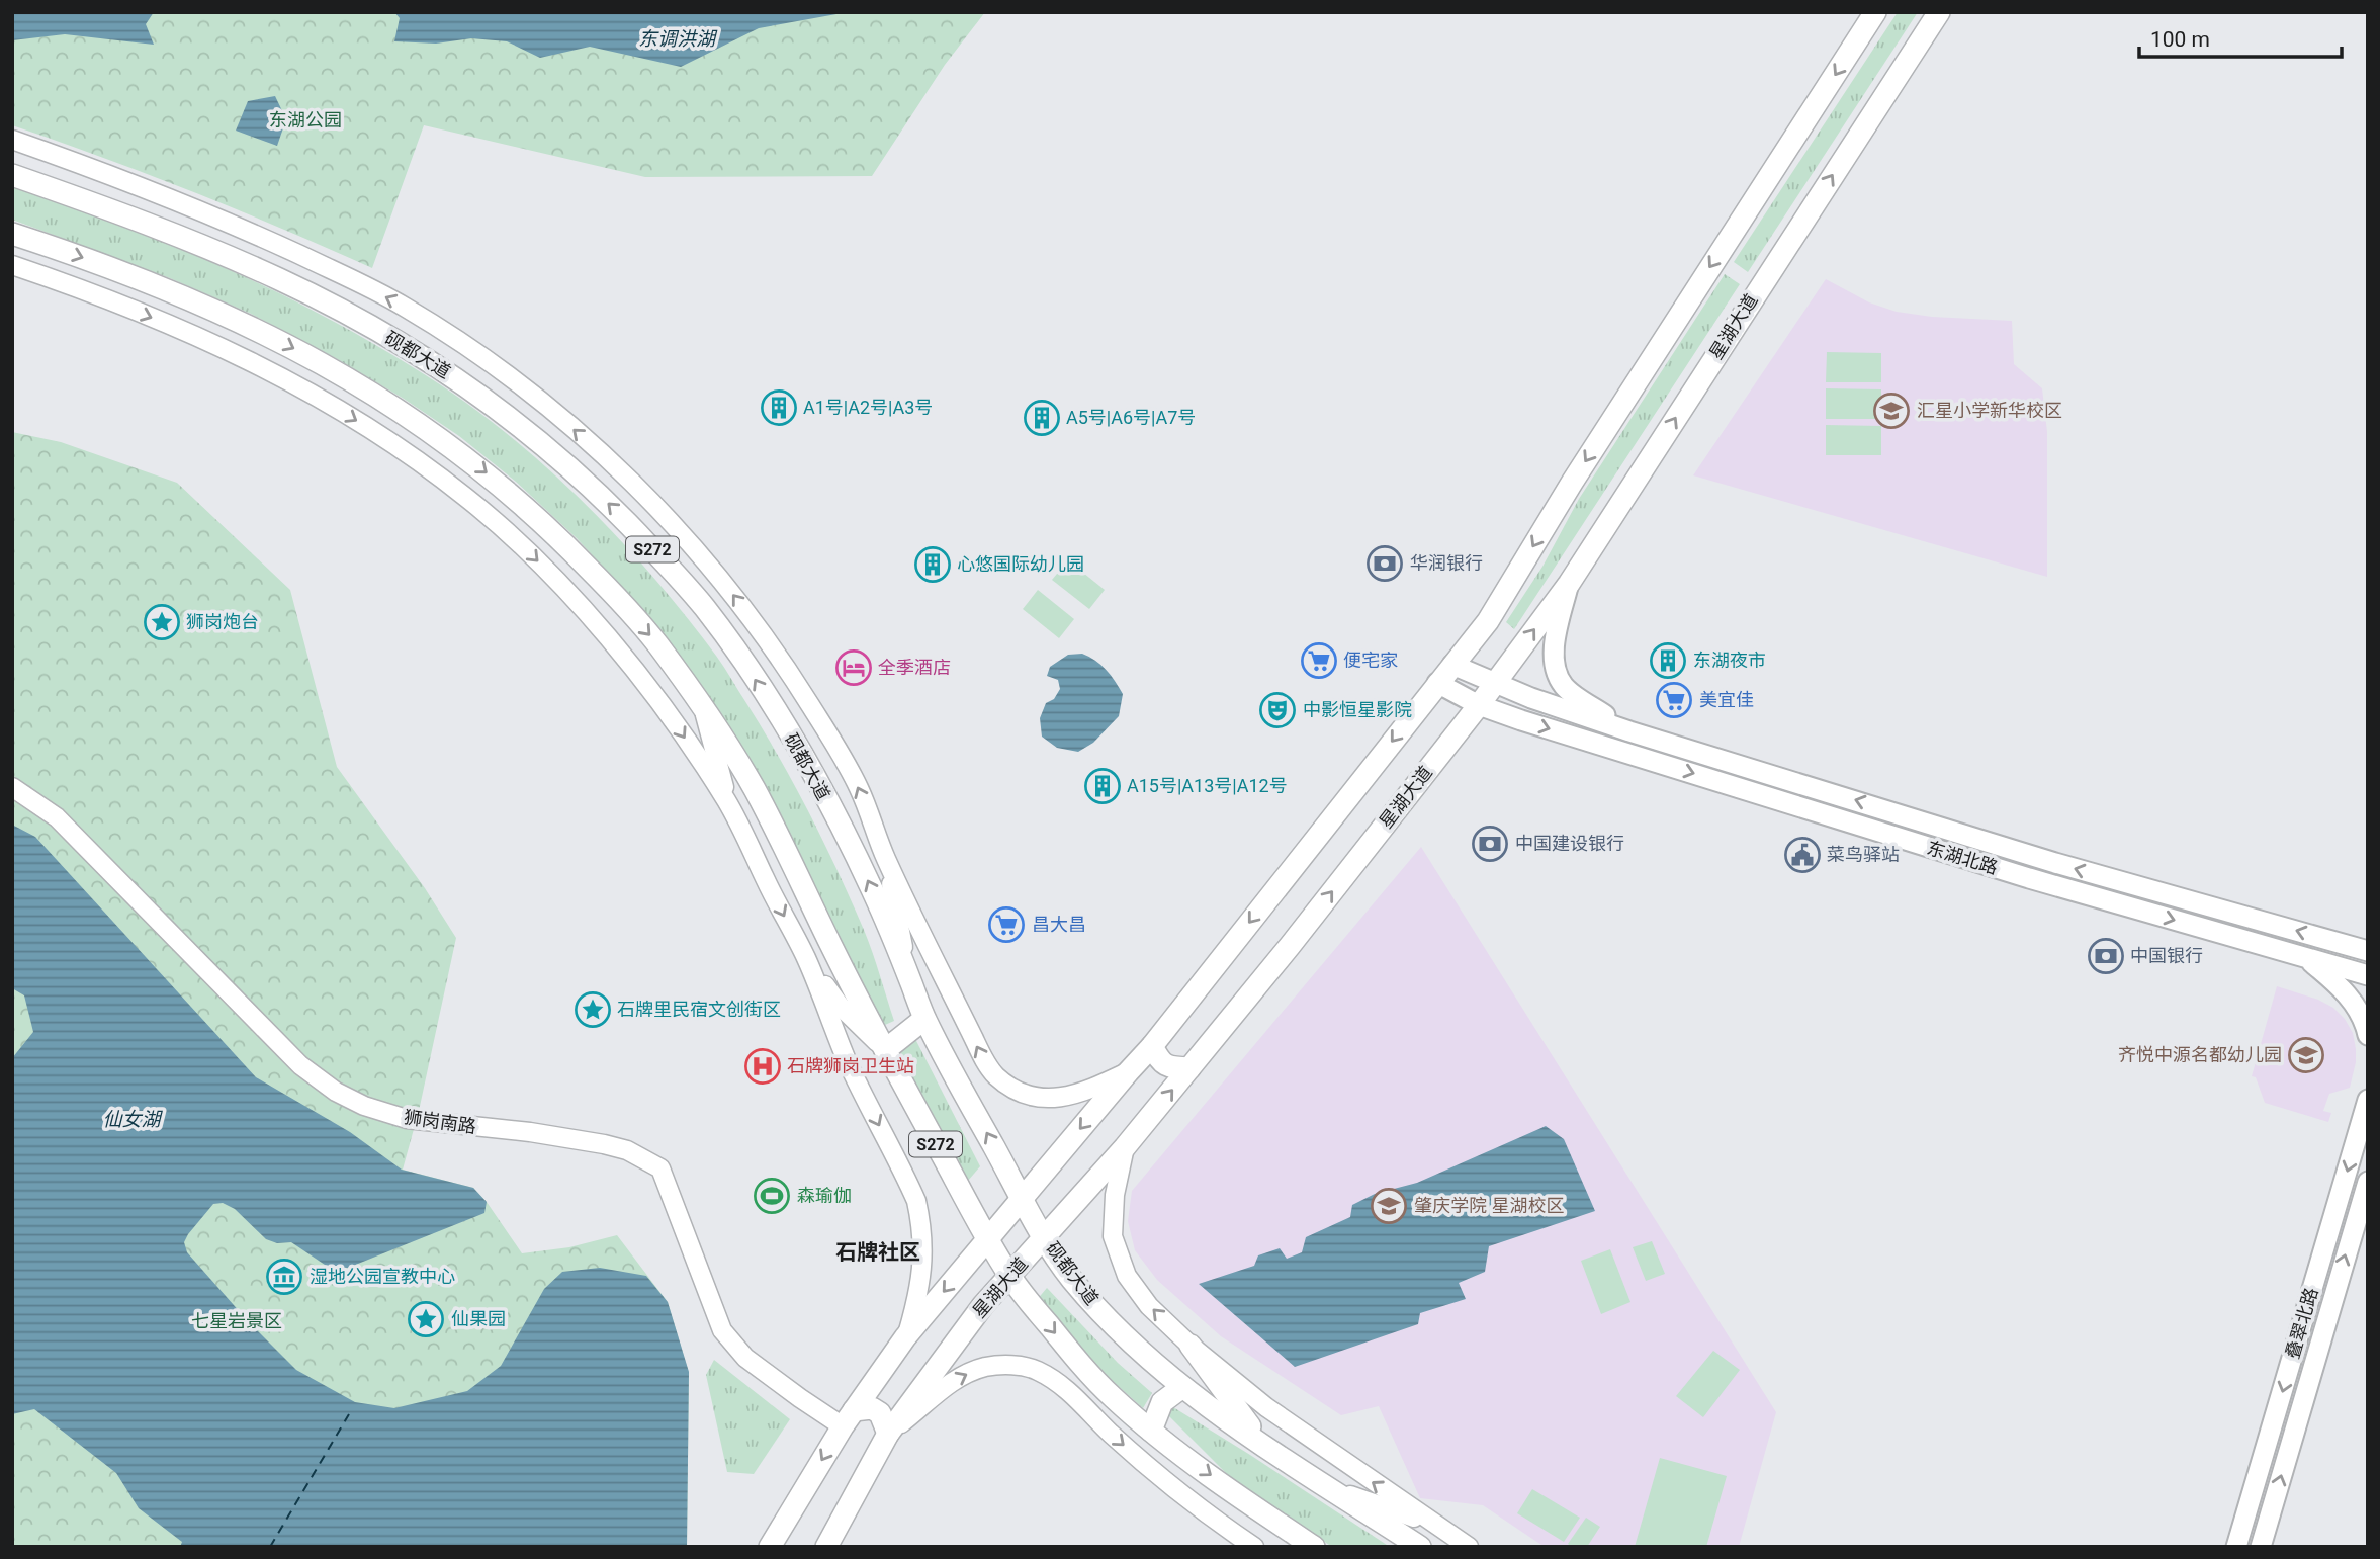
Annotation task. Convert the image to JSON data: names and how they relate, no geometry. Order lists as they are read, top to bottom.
{
  "streets": {
    "main road": [
      "星湖大道",
      "砚都大道",
      "S272",
      "东湖北路",
      "叠翠北路"
    ],
    "street": ["狮岗南路"]
  },
  "crossings": [
    ["星湖大道", "砚都大道"],
    ["星湖大道", "S272"],
    ["星湖大道", "东湖北路"]
  ],
  "districts": ["石牌社区"],
  "water": ["东调洪湖", "仙女湖"],
  "parks": ["东湖公园", "七星岩景区"],
  "places": {
    "building": [
      "A1号|A2号|A3号",
      "A5号|A6号|A7号",
      "心悠国际幼儿园",
      "东湖夜市",
      "A15号|A13号|A12号"
    ],
    "school or university": ["汇星小学新华校区", "齐悦中源名都幼儿园", "肇庆学院 星湖校区"],
    "bank": ["华润银行", "中国建设银行", "中国银行"],
    "place": ["狮岗炮台", "石牌里民宿文创街区", "仙果园"],
    "supermarket": ["便宅家", "美宜佳", "昌大昌"],
    "hotel": ["全季酒店"],
    "theatre": ["中影恒星影院"],
    "public building": ["菜鸟驿站"],
    "hospital": ["石牌狮岗卫生站"],
    "sports": ["森瑜伽"],
    "museum": ["湿地公园宣教中心"]
  },
  "scale_bar": "100 m"
}
